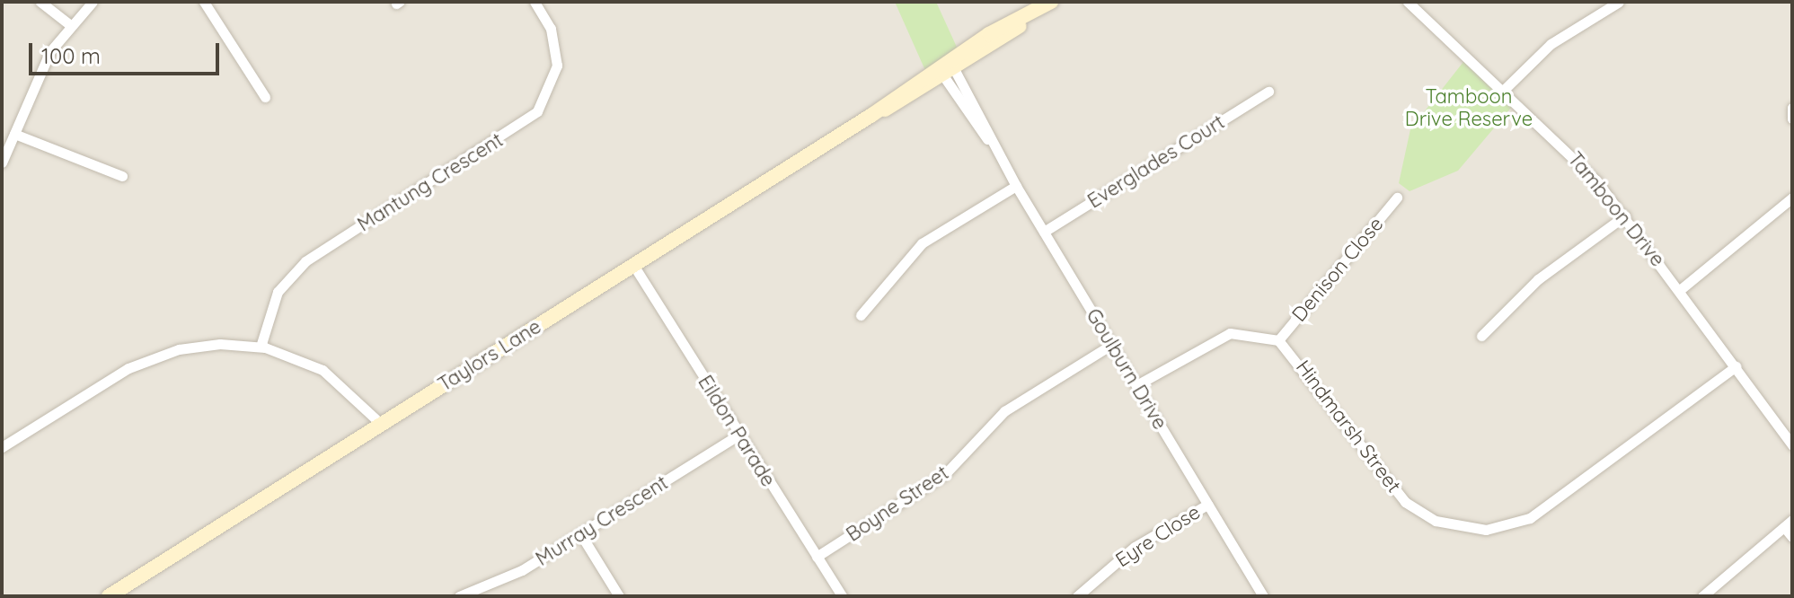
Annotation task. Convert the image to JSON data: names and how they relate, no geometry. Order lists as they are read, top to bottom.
{
  "streets": {
    "main road": ["Taylors Lane"],
    "street": [
      "Everglades Court",
      "Mantung Crescent",
      "Tamboon Drive",
      "Denison Close",
      "Goulburn Drive",
      "Hindmarsh Street",
      "Eildon Parade",
      "Boyne Street",
      "Murray Crescent",
      "Eyre Close"
    ]
  },
  "crossings": [
    ["Everglades Court", "Goulburn Drive"],
    ["Tamboon Drive", "Hindmarsh Street"],
    ["Denison Close", "Hindmarsh Street"],
    ["Taylors Lane", "Goulburn Drive"],
    ["Taylors Lane", "Eildon Parade"],
    ["Goulburn Drive", "Boyne Street"],
    ["Goulburn Drive", "Eyre Close"],
    ["Eildon Parade", "Boyne Street"],
    ["Eildon Parade", "Murray Crescent"]
  ],
  "parks": ["Tamboon Drive Reserve"],
  "scale_bar": "100 m"
}
